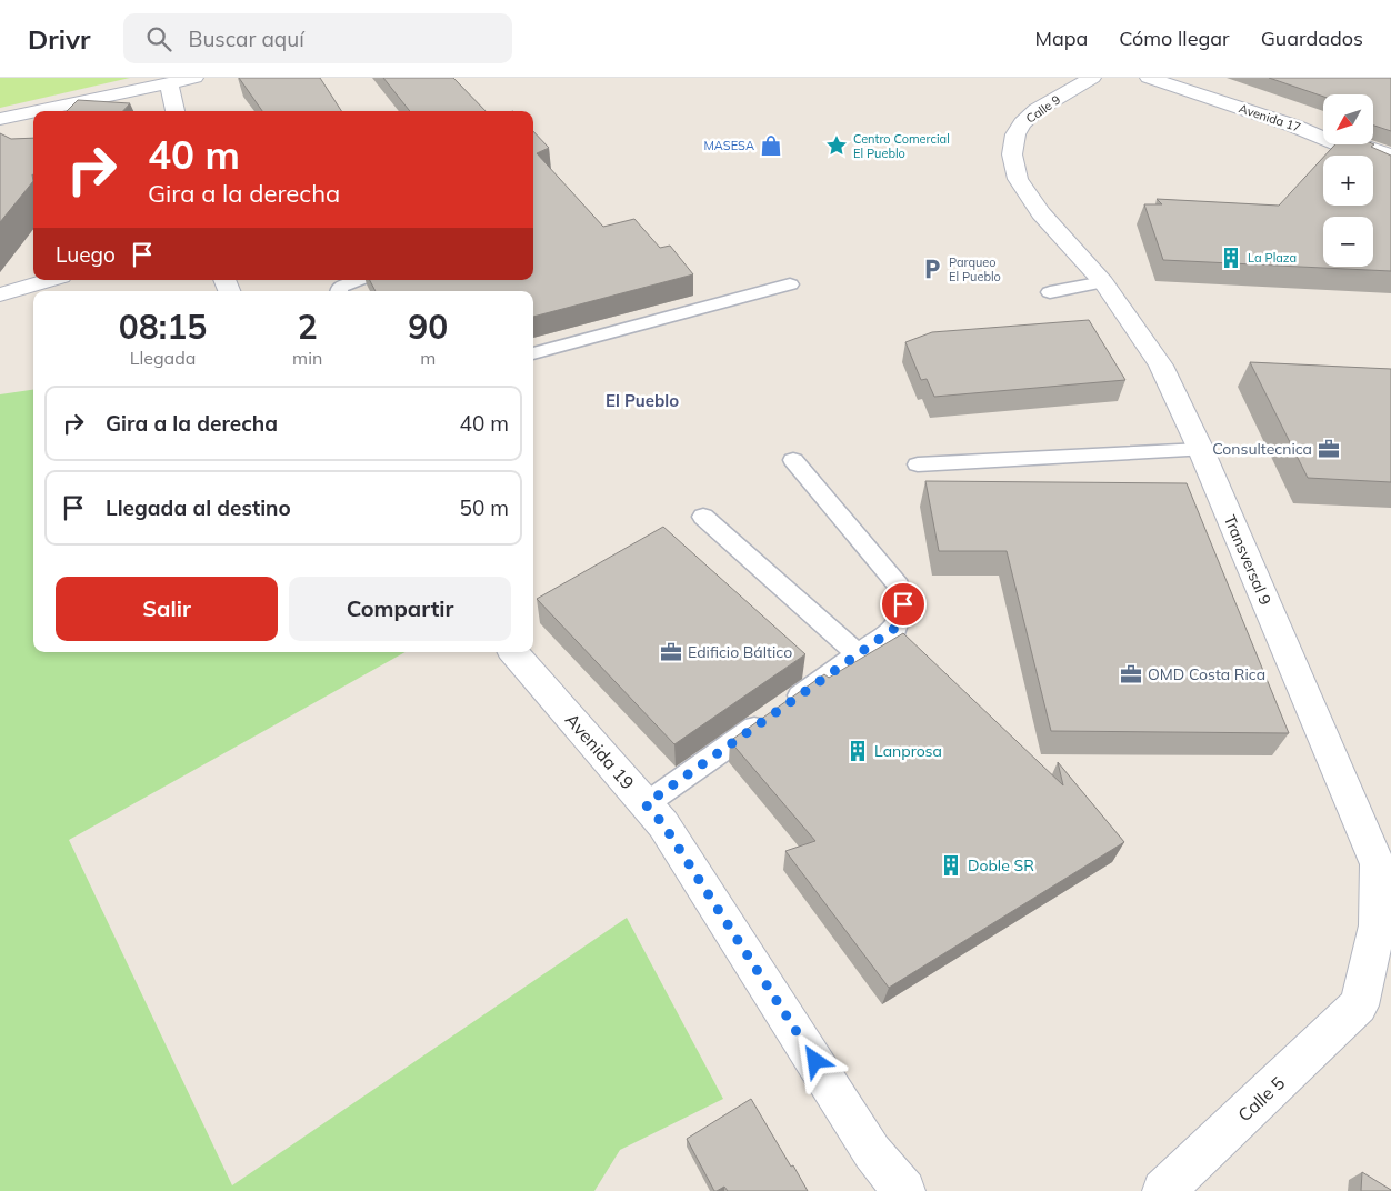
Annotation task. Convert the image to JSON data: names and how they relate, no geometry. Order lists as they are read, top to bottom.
{
  "streets": {
    "street": [
      "Calle 9",
      "Avenida 17",
      "Transversal 9",
      "Avenida 19",
      "Calle 5"
    ]
  },
  "crossings": [
    ["Calle 9", "Transversal 9"],
    ["Transversal 9", "Calle 5"]
  ],
  "districts": ["El Pueblo"],
  "places": {
    "shop": ["MASESA"],
    "place": ["Centro Comercial El Pueblo"],
    "building": ["La Plaza", "Lanprosa", "Doble SR"],
    "parking": ["Parqueo El Pueblo"],
    "office": ["Consultecnica", "Edificio Báltico", "OMD Costa Rica"]
  },
  "north": "bottom left",
  "page": {
    "header": "Drivr",
    "search": "Buscar aquí",
    "nav": ["Mapa", "Cómo llegar", "Guardados"],
    "map_buttons": ["+", "−"],
    "turn": ["40 m", "Gira a la derecha"],
    "then": "Luego",
    "eta": [
      "08:15",
      "Llegada",
      "2",
      "min",
      "90",
      "m"
    ],
    "list": [
      {
        "name": "Gira a la derecha",
        "value": "40 m"
      },
      {
        "name": "Llegada al destino",
        "value": "50 m"
      }
    ],
    "buttons": ["Salir", "Compartir"]
  }
}
